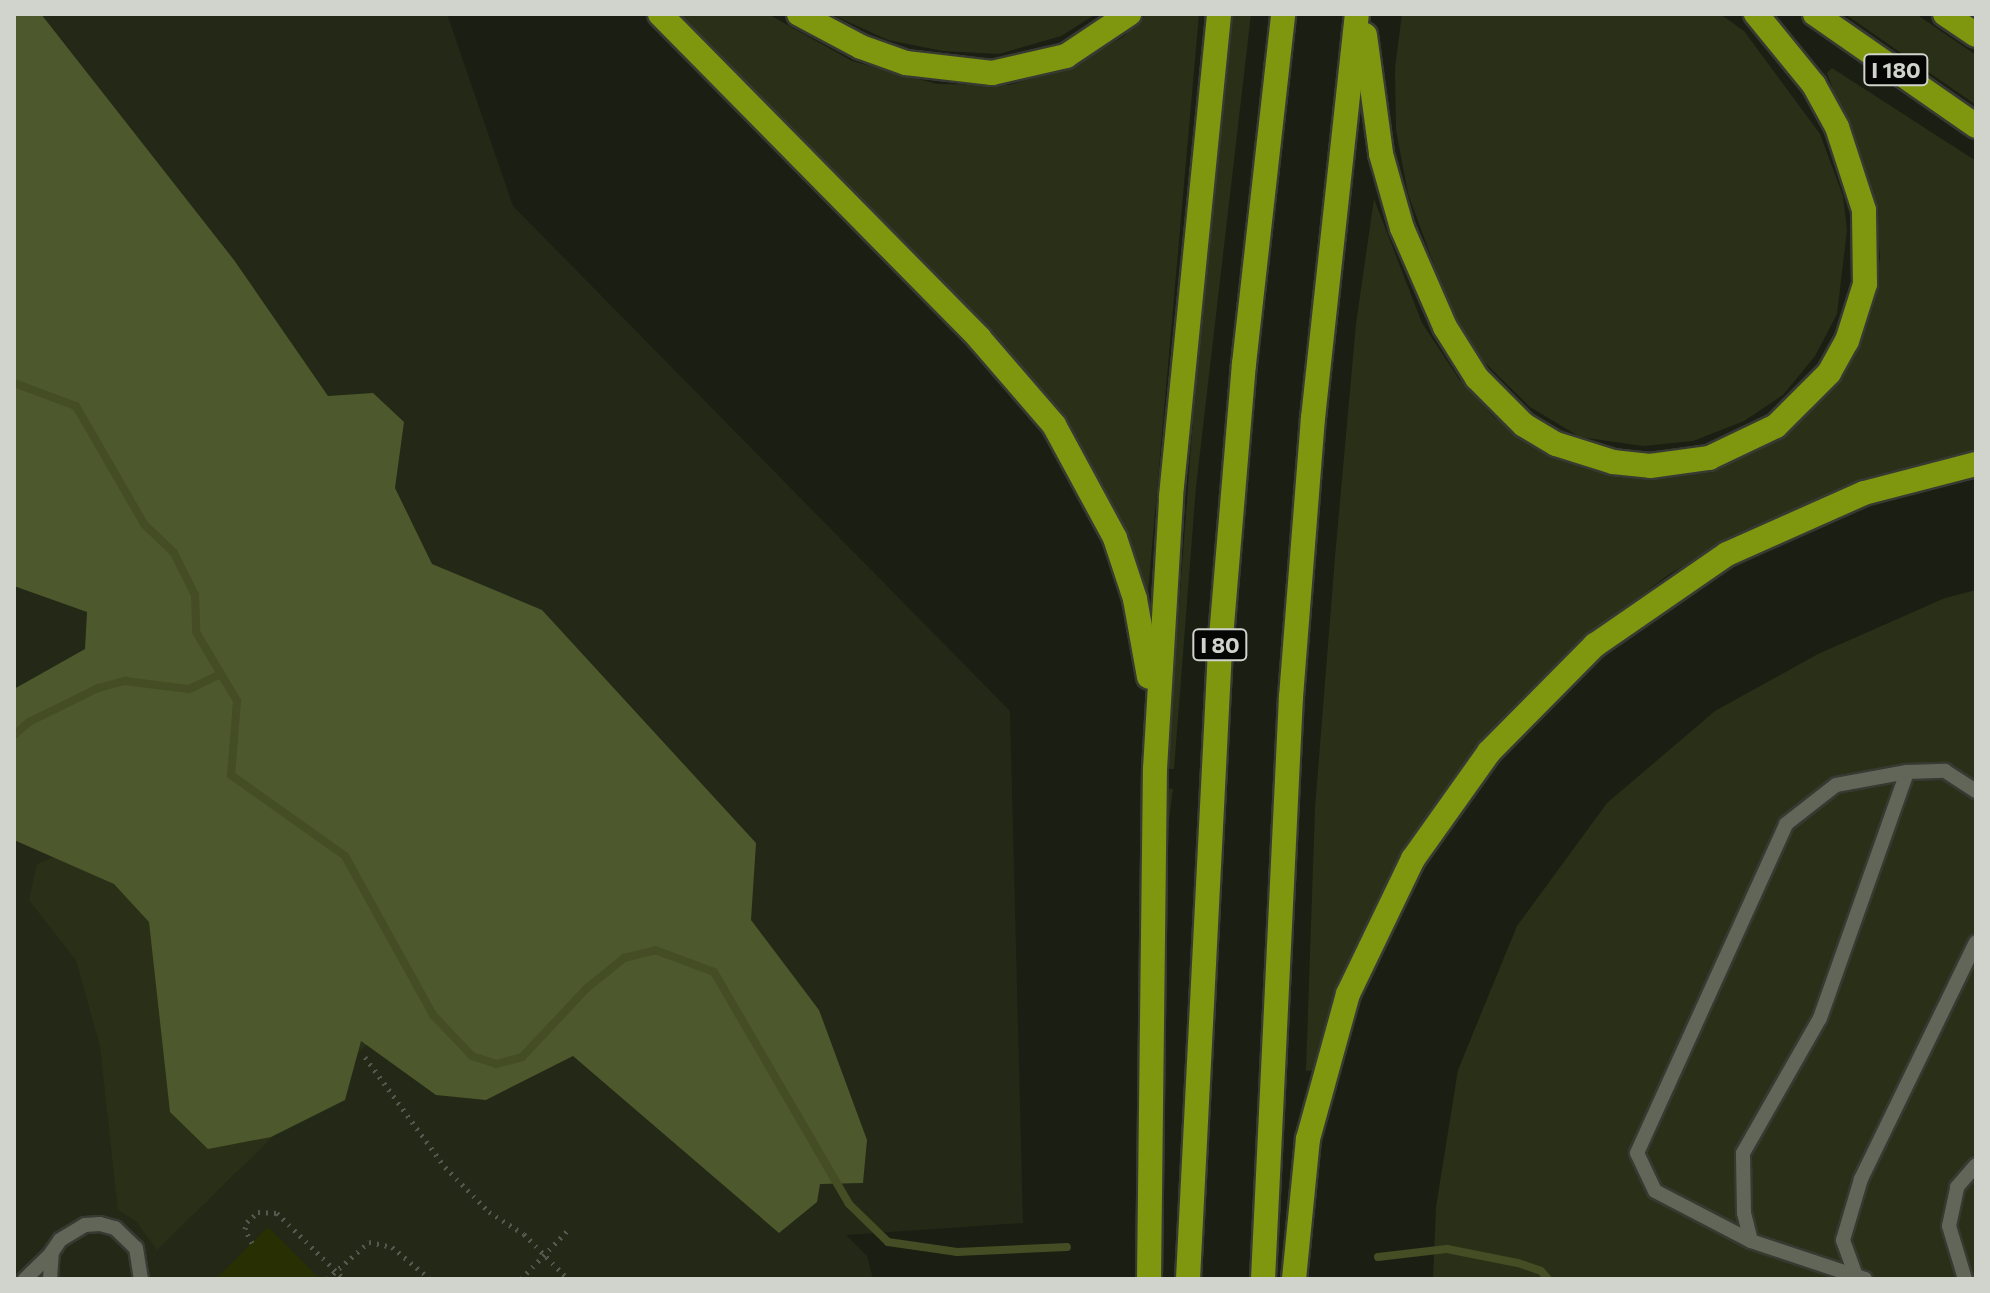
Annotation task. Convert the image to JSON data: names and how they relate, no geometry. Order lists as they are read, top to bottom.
{
  "streets": {
    "highway": ["I 180", "I 80"]
  }
}
